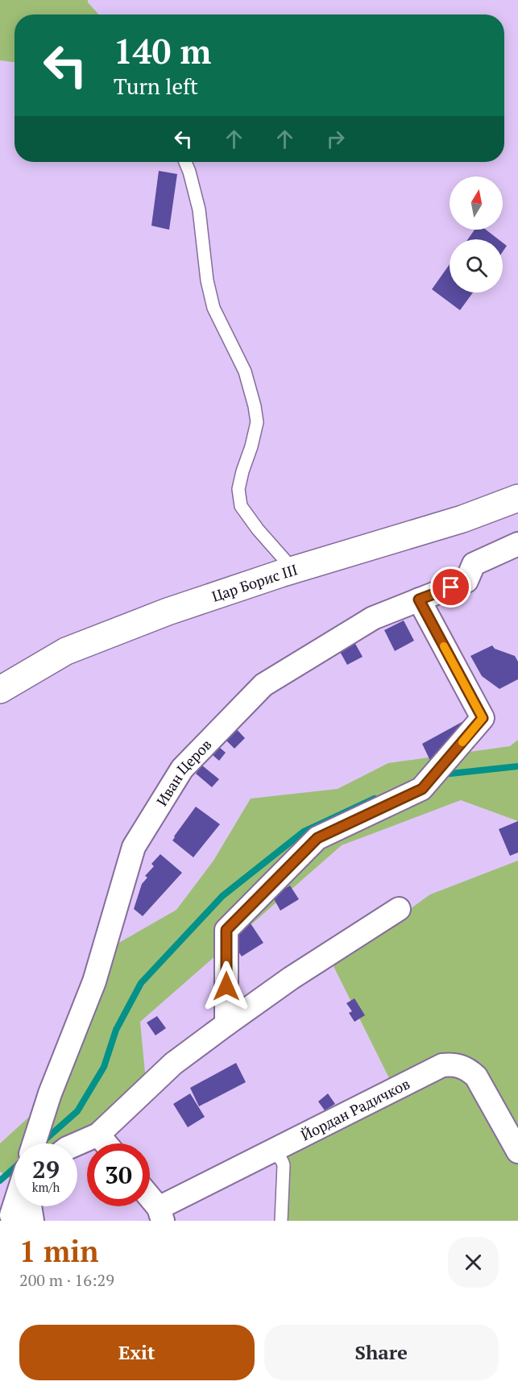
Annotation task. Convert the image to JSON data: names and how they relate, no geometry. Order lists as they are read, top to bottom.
{
  "streets": {
    "street": ["Цар Борис III", "Иван Церов", "Йордан Радичков"]
  },
  "north": "top",
  "page": {
    "turn": ["140 m", "Turn left"],
    "speed": "29 km/h",
    "limit": "30",
    "heading": ["1 min", "200 m · 16:29"],
    "buttons": ["Exit", "Share"]
  }
}
